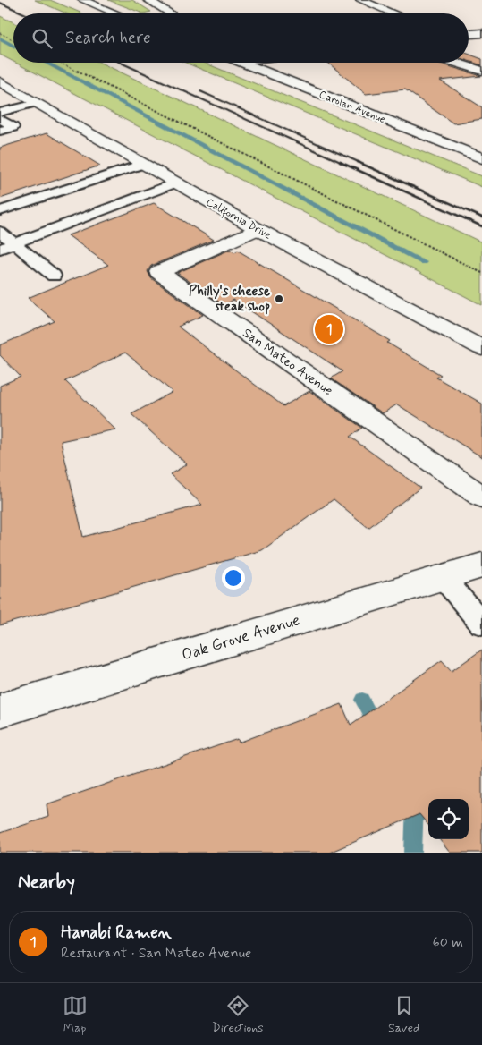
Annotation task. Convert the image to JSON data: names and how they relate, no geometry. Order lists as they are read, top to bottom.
{
  "streets": {
    "street": [
      "Carolan Avenue",
      "California Drive",
      "San Mateo Avenue",
      "Oak Grove Avenue"
    ]
  },
  "crossings": [
    ["California Drive", "San Mateo Avenue"]
  ],
  "places": ["Philly's cheese steak shop"],
  "page": {
    "search": "Search here",
    "pins": "1",
    "heading": "Nearby",
    "list": [
      {
        "mark": "1",
        "name": "Hanabi Ramen",
        "note": "Restaurant · San Mateo Avenue",
        "value": "60 m"
      }
    ],
    "nav": ["Map", "Directions", "Saved"]
  }
}
